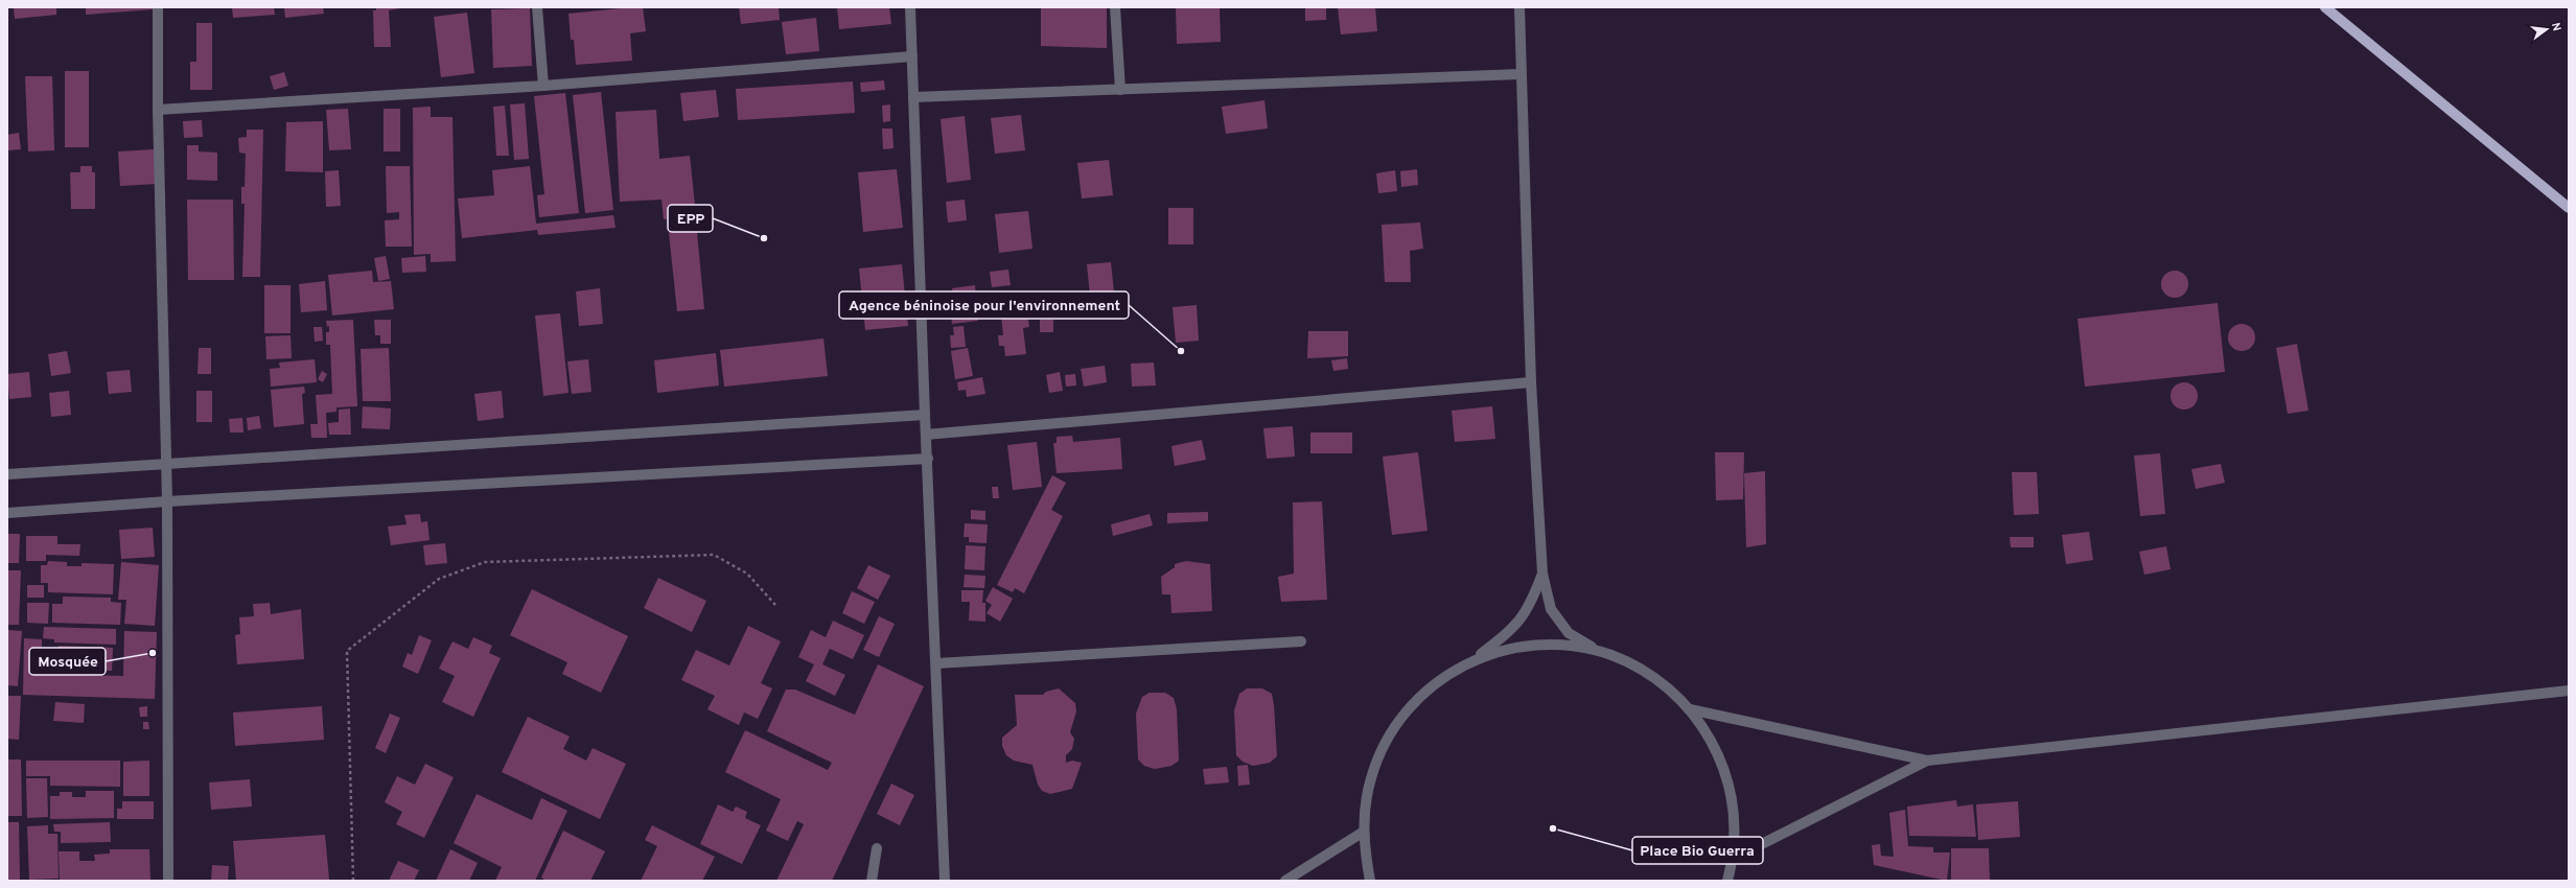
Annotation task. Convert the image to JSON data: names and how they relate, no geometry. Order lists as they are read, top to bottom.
{
  "places": [
    "EPP",
    "Agence béninoise pour l'environnement",
    "Mosquée",
    "Place Bio Guerra"
  ],
  "north": "right"
}
